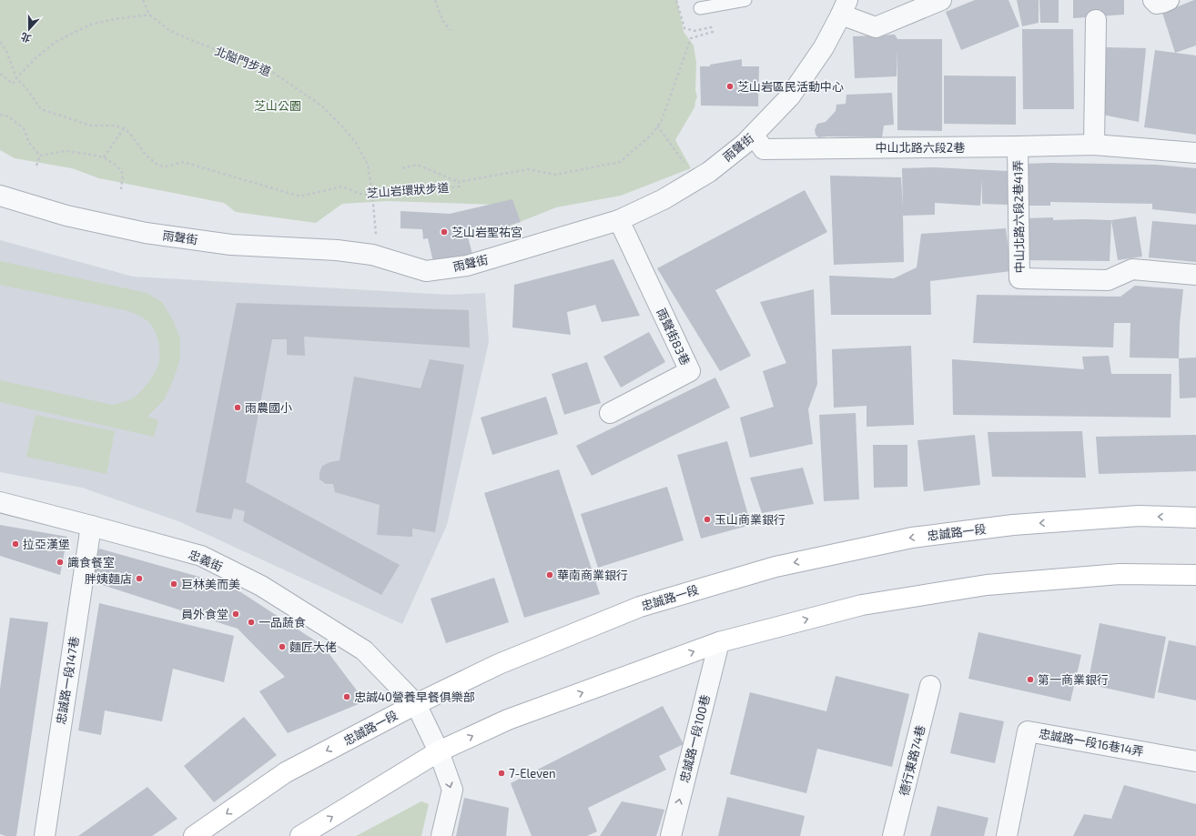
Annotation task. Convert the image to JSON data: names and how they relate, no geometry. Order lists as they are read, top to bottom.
{
  "streets": {
    "street": [
      "雨聲街",
      "中山北路六段2巷",
      "中山北路六段2巷41弄",
      "雨聲街83巷",
      "忠誠路一段",
      "忠義街",
      "忠誠路一段147巷",
      "忠誠路一段100巷",
      "忠誠路一段16巷14弄",
      "德行東路74巷"
    ],
    "path": ["北隘門步道", "芝山岩環狀步道"]
  },
  "crossings": [
    ["北隘門步道", "芝山岩環狀步道"],
    ["雨聲街", "中山北路六段2巷"],
    ["雨聲街", "雨聲街83巷"],
    ["中山北路六段2巷", "中山北路六段2巷41弄"],
    ["忠誠路一段", "忠義街"],
    ["忠義街", "忠誠路一段147巷"]
  ],
  "one_way": ["忠誠路一段100巷"],
  "parks": ["芝山公園"],
  "places": [
    "芝山岩區民活動中心",
    "芝山岩聖祐宮",
    "雨農國小",
    "玉山商業銀行",
    "拉亞漢堡",
    "識食餐室",
    "華南商業銀行",
    "胖姨麵店",
    "巨林美而美",
    "員外食堂",
    "一品蔬食",
    "麵匠大佬",
    "第一商業銀行",
    "忠誠40營養早餐俱樂部",
    "7-Eleven"
  ],
  "north": "bottom"
}
